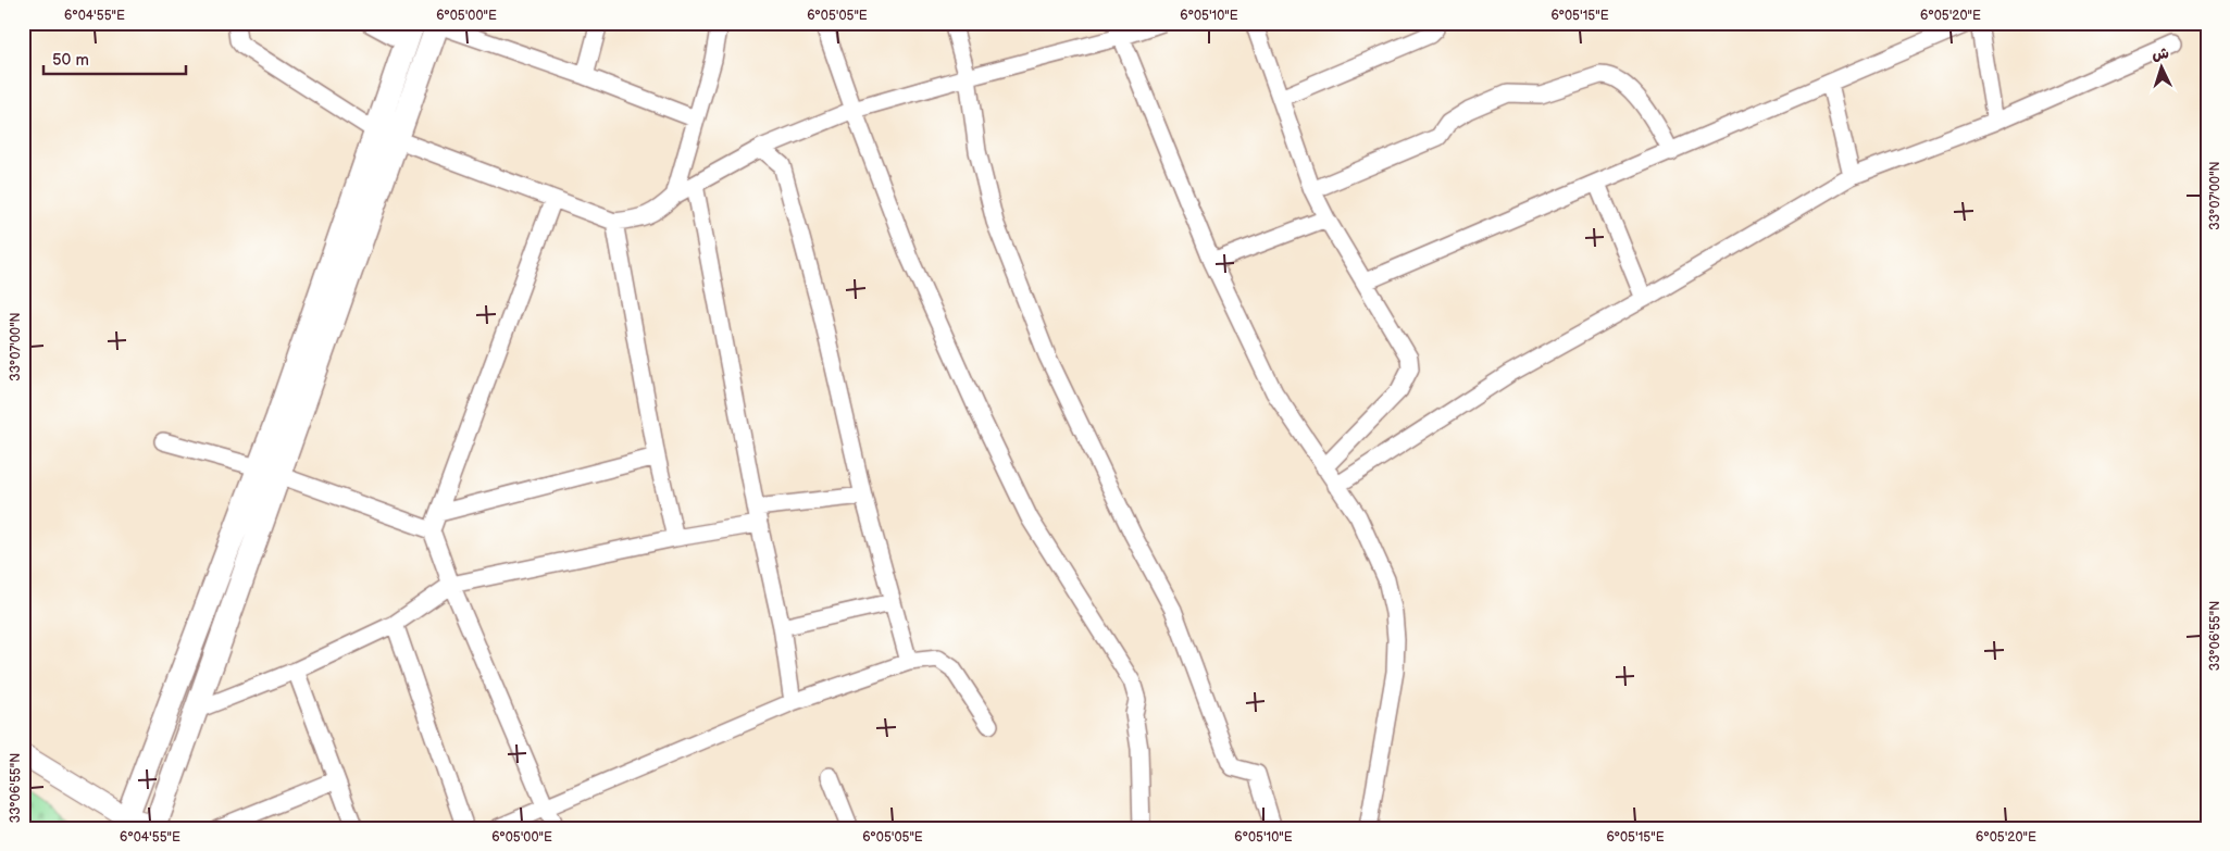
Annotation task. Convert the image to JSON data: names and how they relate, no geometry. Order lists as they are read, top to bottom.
{
  "scale_bar": "50 m",
  "north": "top",
  "coordinates": [
    "6°04'55\"E",
    "6°05'00\"E",
    "6°05'05\"E",
    "6°05'10\"E",
    "6°05'15\"E",
    "6°05'20\"E",
    "33°07'00\"N",
    "33°06'55\"N"
  ]
}
